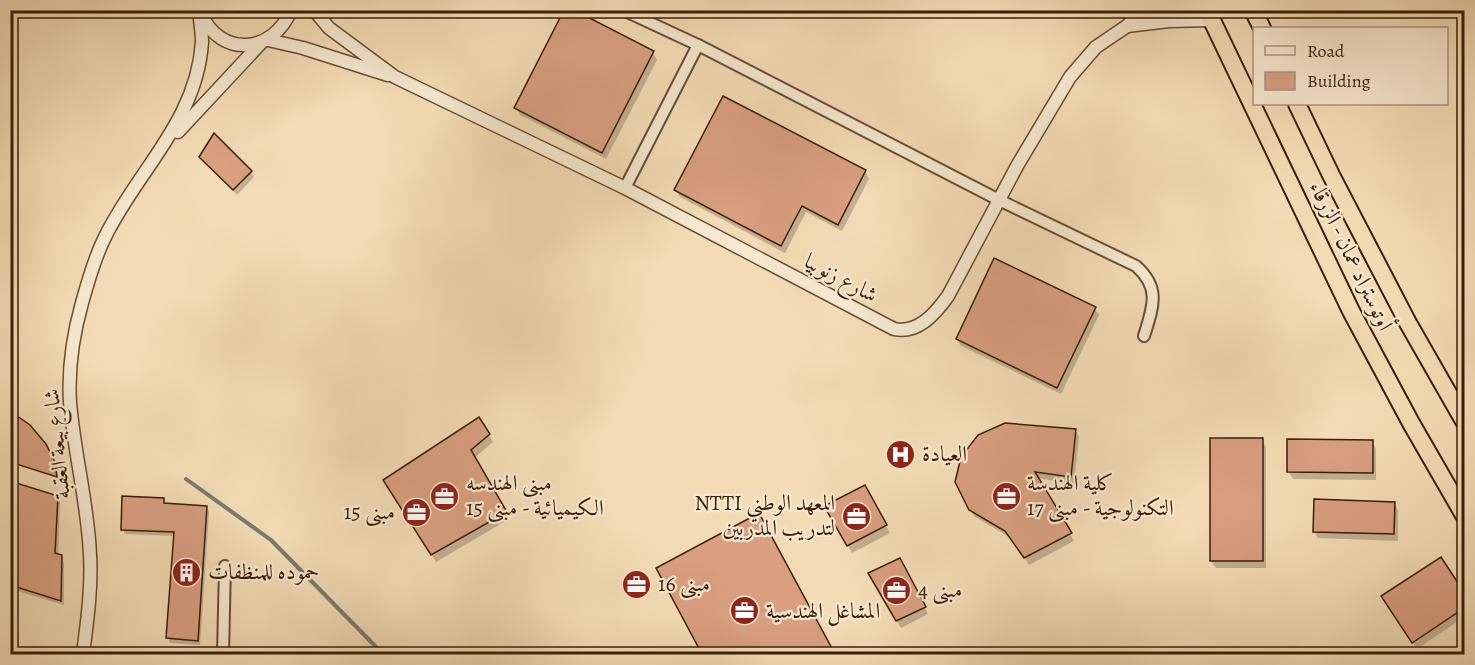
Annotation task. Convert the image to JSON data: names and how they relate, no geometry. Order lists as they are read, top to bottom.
{
  "streets": {
    "highway": ["أوتوستراد عمان - الزرقاء"],
    "street": ["شارع زنوبيا", "شارع بيعة العقبة"]
  },
  "crossings": [
    ["شارع زنوبيا", "شارع بيعة العقبة"]
  ],
  "places": {
    "hospital": ["العيادة"],
    "office": [
      "مبنى الهندسه الكيميائية - مبنى 15",
      "كلية الهندسة التكنولوجية - مبنى 17",
      "مبنى 15",
      "NTTI المعهد الوطني لتدريب المدربين",
      "مبنى 16",
      "مبنى 4",
      "المشاغل الهندسية"
    ],
    "building": ["حموده للمنظفات"]
  },
  "legend": ["Road", "Building"]
}
